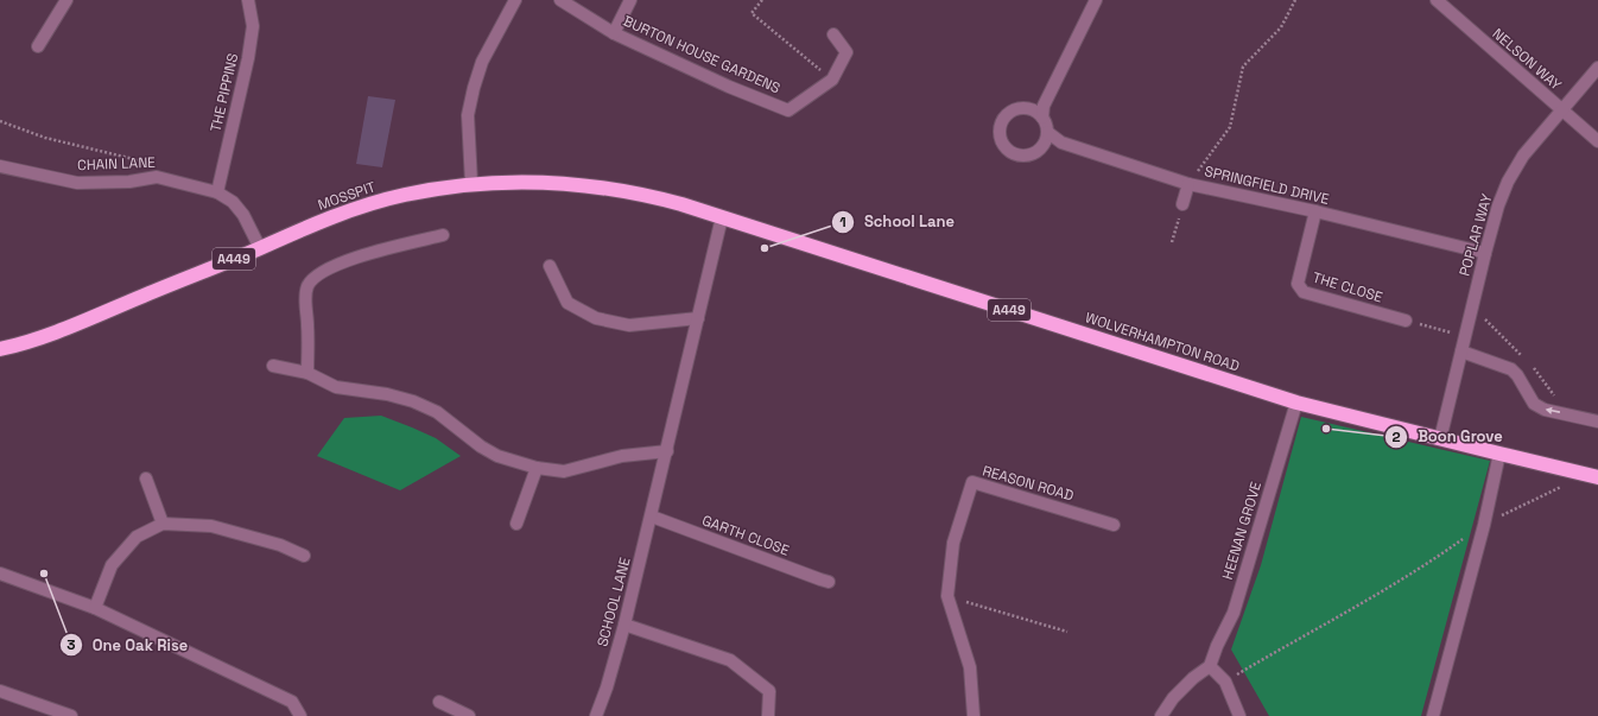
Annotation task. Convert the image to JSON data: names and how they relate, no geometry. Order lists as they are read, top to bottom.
{
  "streets": {
    "highway": ["MOSSPIT", "A449", "WOLVERHAMPTON ROAD"],
    "street": [
      "BURTON HOUSE GARDENS",
      "NELSON WAY",
      "THE PIPPINS",
      "CHAIN LANE",
      "SPRINGFIELD DRIVE",
      "POPLAR WAY",
      "THE CLOSE",
      "REASON ROAD",
      "HEENAN GROVE",
      "GARTH CLOSE",
      "SCHOOL LANE"
    ]
  },
  "crossings": [
    ["NELSON WAY", "POPLAR WAY"],
    ["THE PIPPINS", "CHAIN LANE"],
    ["CHAIN LANE", "MOSSPIT"],
    ["SPRINGFIELD DRIVE", "POPLAR WAY"],
    ["SPRINGFIELD DRIVE", "THE CLOSE"],
    ["MOSSPIT", "WOLVERHAMPTON ROAD"],
    ["MOSSPIT", "SCHOOL LANE"],
    ["POPLAR WAY", "WOLVERHAMPTON ROAD"],
    ["WOLVERHAMPTON ROAD", "HEENAN GROVE"],
    ["WOLVERHAMPTON ROAD", "SCHOOL LANE"],
    ["GARTH CLOSE", "SCHOOL LANE"]
  ],
  "places": ["School Lane", "Boon Grove", "One Oak Rise"]
}
